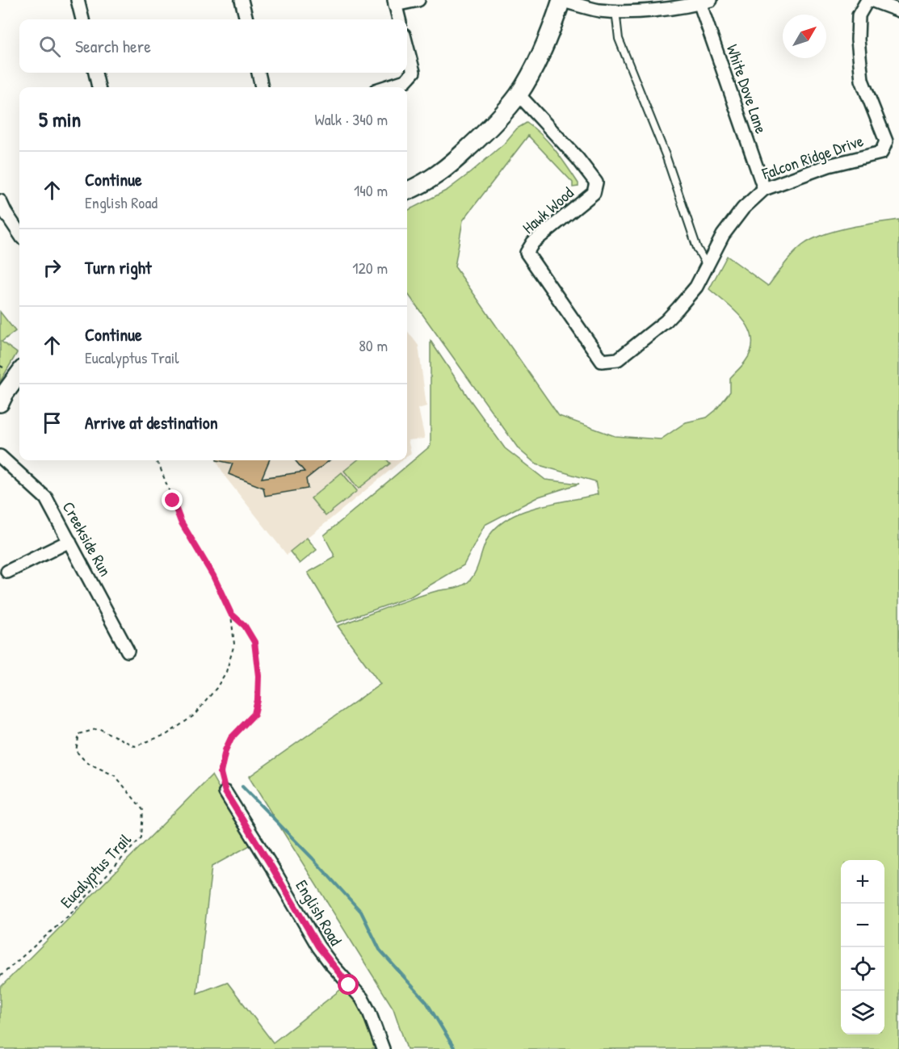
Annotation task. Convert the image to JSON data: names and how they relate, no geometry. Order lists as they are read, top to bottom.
{
  "streets": {
    "street": [
      "White Dove Lane",
      "Falcon Ridge Drive",
      "Hawk Wood",
      "Creekside Run",
      "English Road"
    ],
    "path": ["Eucalyptus Trail"]
  },
  "crossings": [
    ["White Dove Lane", "Falcon Ridge Drive"],
    ["Falcon Ridge Drive", "Hawk Wood"]
  ],
  "north": "top right",
  "page": {
    "search": "Search here",
    "heading": ["5 min", "Walk · 340 m"],
    "list": [
      ["Continue", "English Road", "140 m"],
      ["Turn right", "120 m"],
      ["Continue", "Eucalyptus Trail", "80 m"],
      "Arrive at destination"
    ],
    "map_buttons": ["+", "−"]
  }
}
